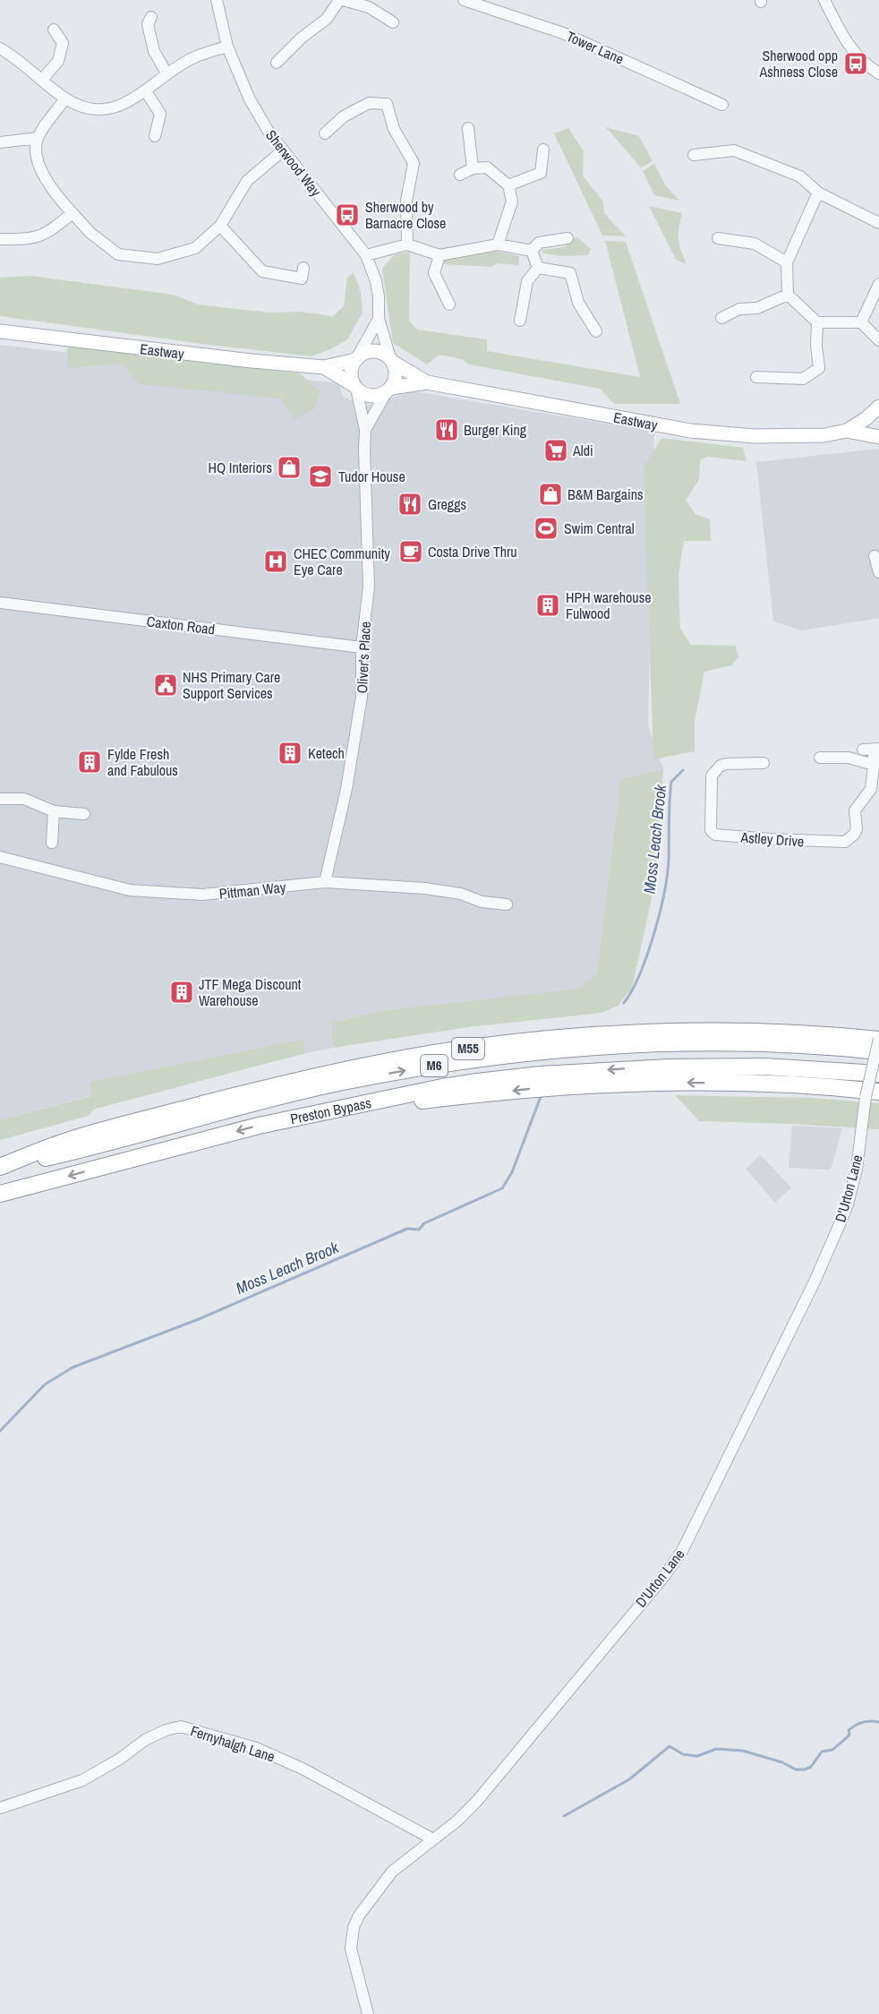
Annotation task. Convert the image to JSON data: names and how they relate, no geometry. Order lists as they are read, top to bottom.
{
  "streets": {
    "highway": ["M55", "M6", "Preston Bypass"],
    "main road": ["Eastway"],
    "street": [
      "Tower Lane",
      "Sherwood Way",
      "Caxton Road",
      "Oliver's Place",
      "Astley Drive",
      "Pittman Way",
      "D'Urton Lane",
      "Fernyhalgh Lane"
    ]
  },
  "crossings": [
    ["Sherwood Way", "Eastway"],
    ["Sherwood Way", "Oliver's Place"],
    ["Eastway", "Oliver's Place"],
    ["Caxton Road", "Oliver's Place"],
    ["Oliver's Place", "Pittman Way"],
    ["M55", "M6"],
    ["M55", "D'Urton Lane"],
    ["M6", "Preston Bypass"],
    ["D'Urton Lane", "Fernyhalgh Lane"]
  ],
  "water": ["Moss Leach Brook"],
  "places": {
    "bus stop": ["Sherwood opp Ashness Close", "Sherwood by Barnacre Close"],
    "restaurant": ["Burger King", "Greggs"],
    "supermarket": ["Aldi"],
    "shop": ["HQ Interiors", "B&M Bargains"],
    "school or university": ["Tudor House"],
    "sports": ["Swim Central"],
    "cafe": ["Costa Drive Thru"],
    "hospital": ["CHEC Community Eye Care"],
    "building": [
      "HPH warehouse Fulwood",
      "Ketech",
      "Fylde Fresh and Fabulous",
      "JTF Mega Discount Warehouse"
    ],
    "public building": ["NHS Primary Care Support Services"]
  }
}
